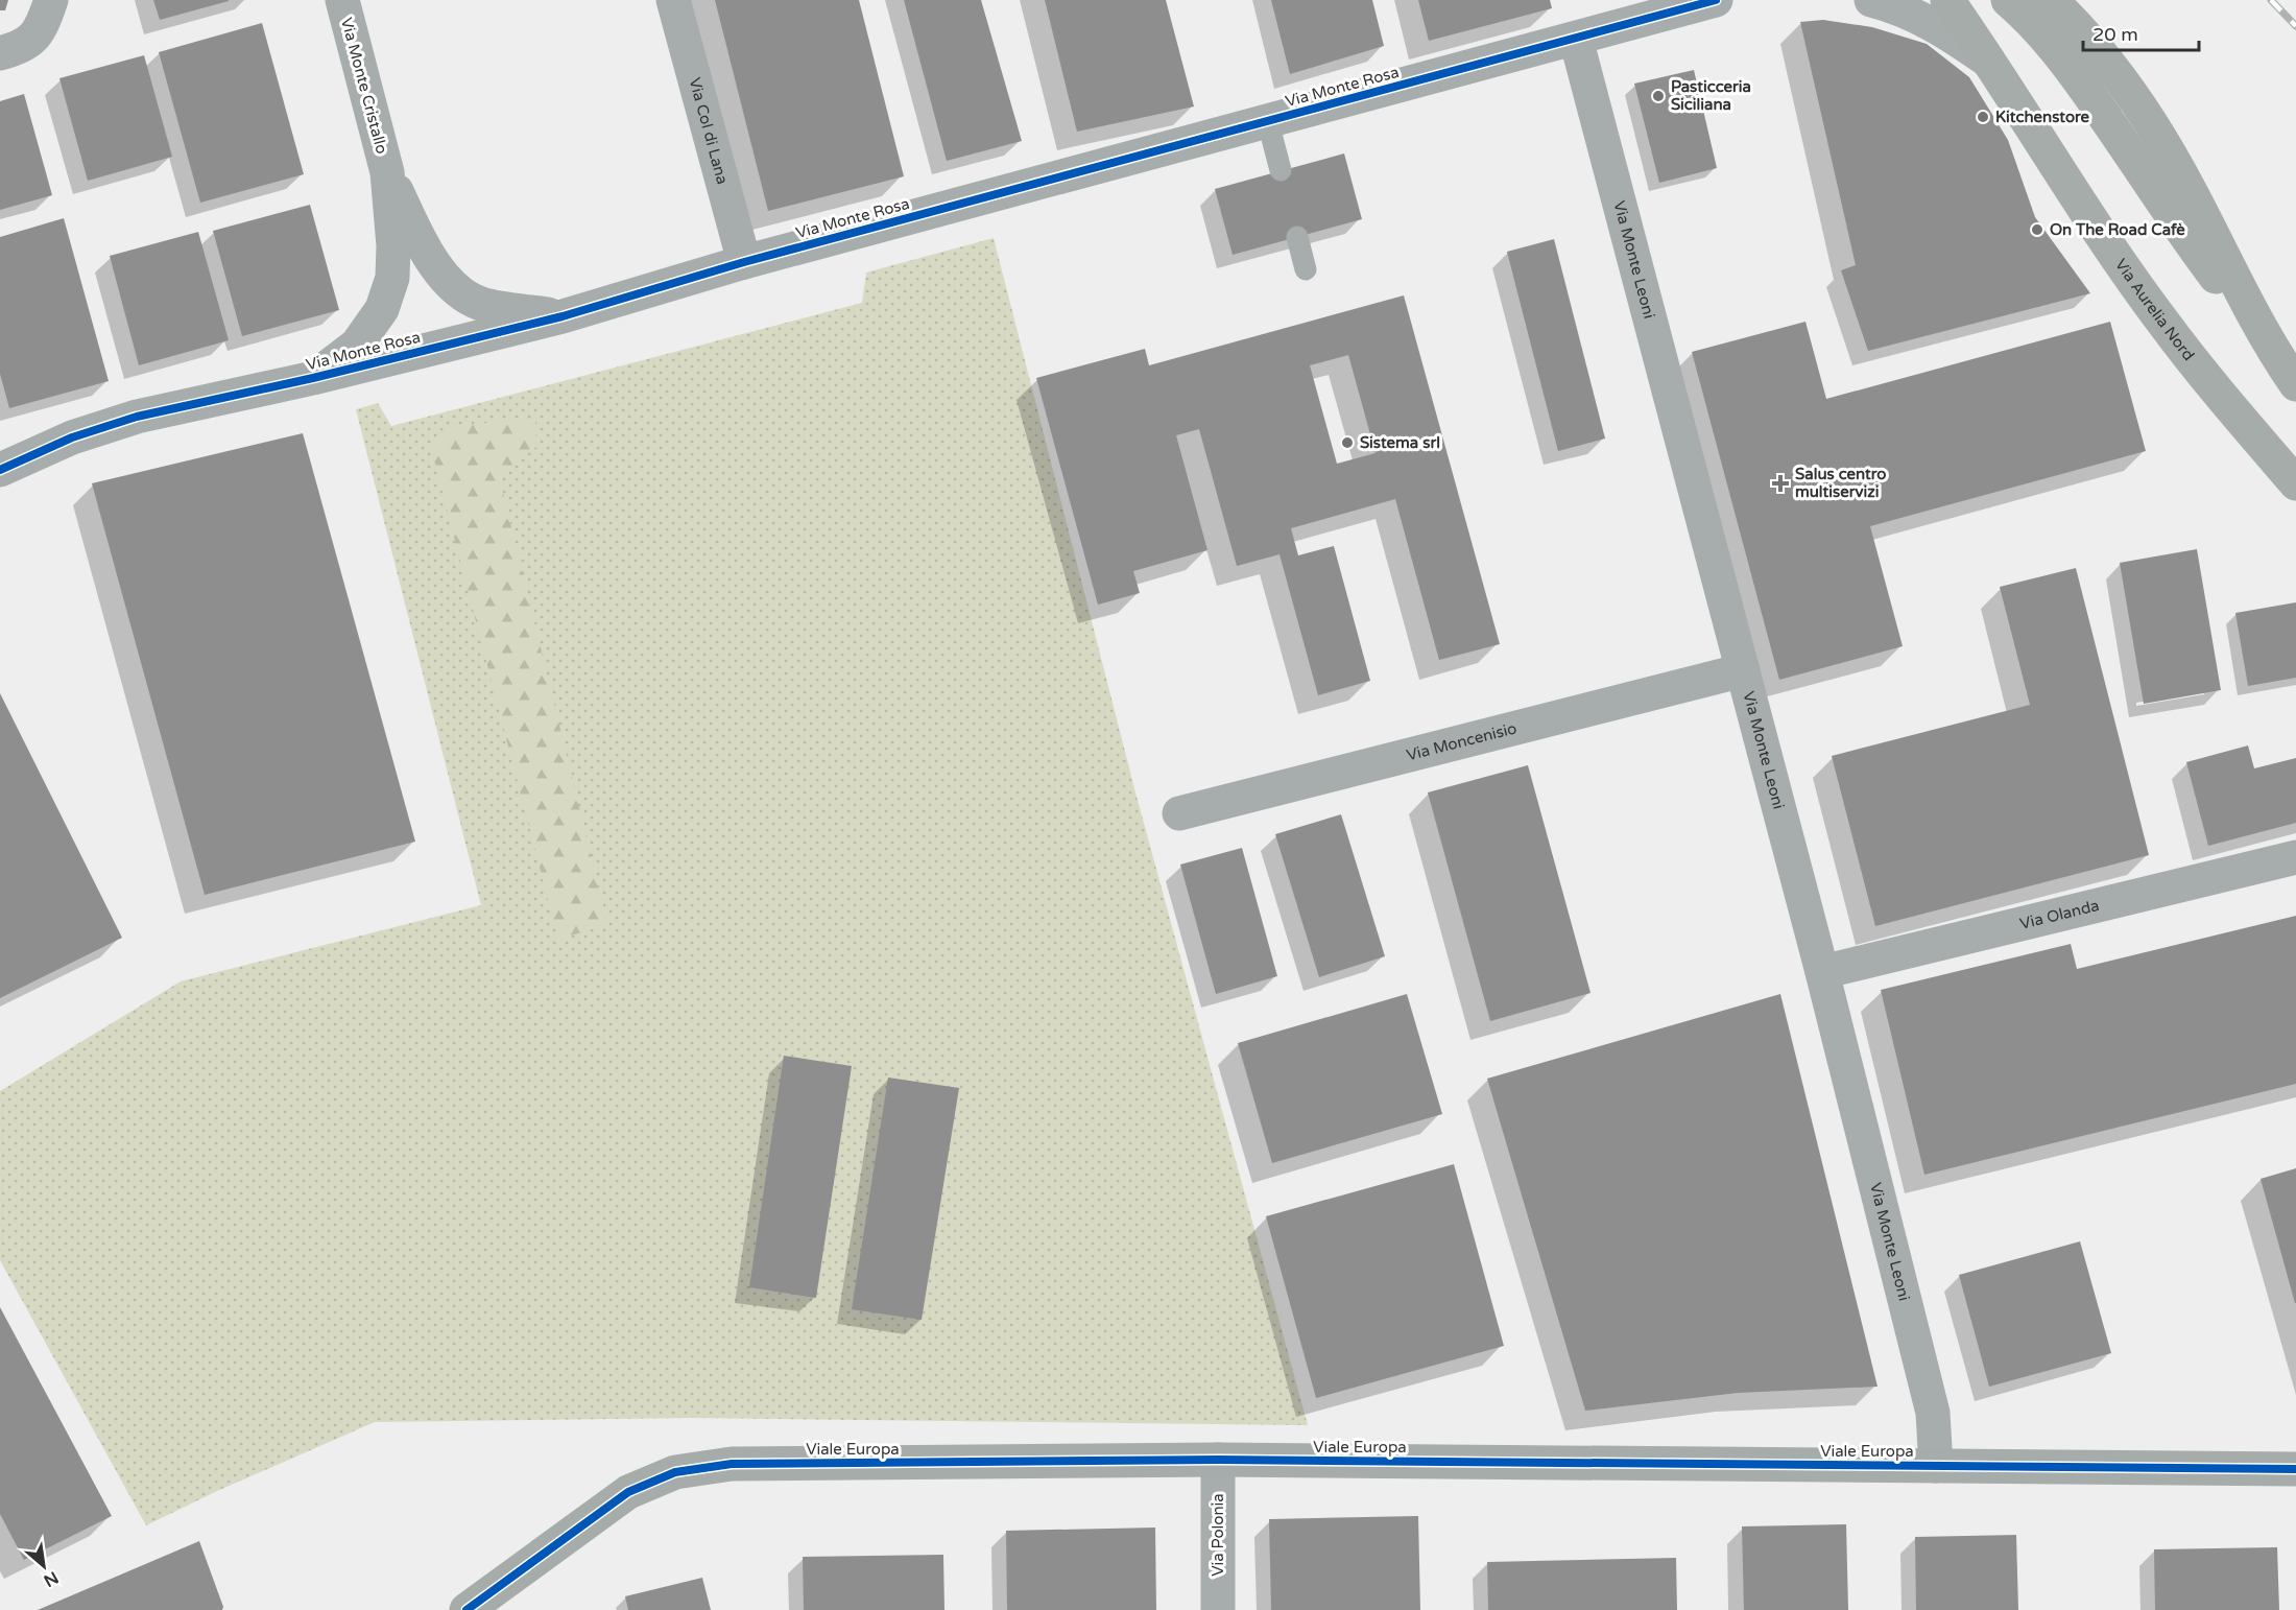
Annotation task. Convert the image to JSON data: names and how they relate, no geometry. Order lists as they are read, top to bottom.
{
  "streets": {
    "street": [
      "Via Monte Cristallo",
      "Via Monte Rosa",
      "Via Col di Lana",
      "Via Monte Leoni",
      "Via Aurelia Nord",
      "Via Moncenisio",
      "Via Olanda",
      "Viale Europa",
      "Via Polonia"
    ]
  },
  "crossings": [
    ["Via Monte Rosa", "Via Col di Lana"],
    ["Via Monte Rosa", "Via Monte Leoni"],
    ["Via Monte Leoni", "Via Moncenisio"],
    ["Via Monte Leoni", "Via Olanda"],
    ["Via Monte Leoni", "Viale Europa"],
    ["Viale Europa", "Via Polonia"]
  ],
  "places": {
    "other": [
      "Pasticceria Siciliana",
      "Kitchenstore",
      "On The Road Cafè",
      "Sistema srl"
    ],
    "health": ["Salus centro multiservizi"]
  },
  "scale_bar": "20 m",
  "north": "bottom right"
}
